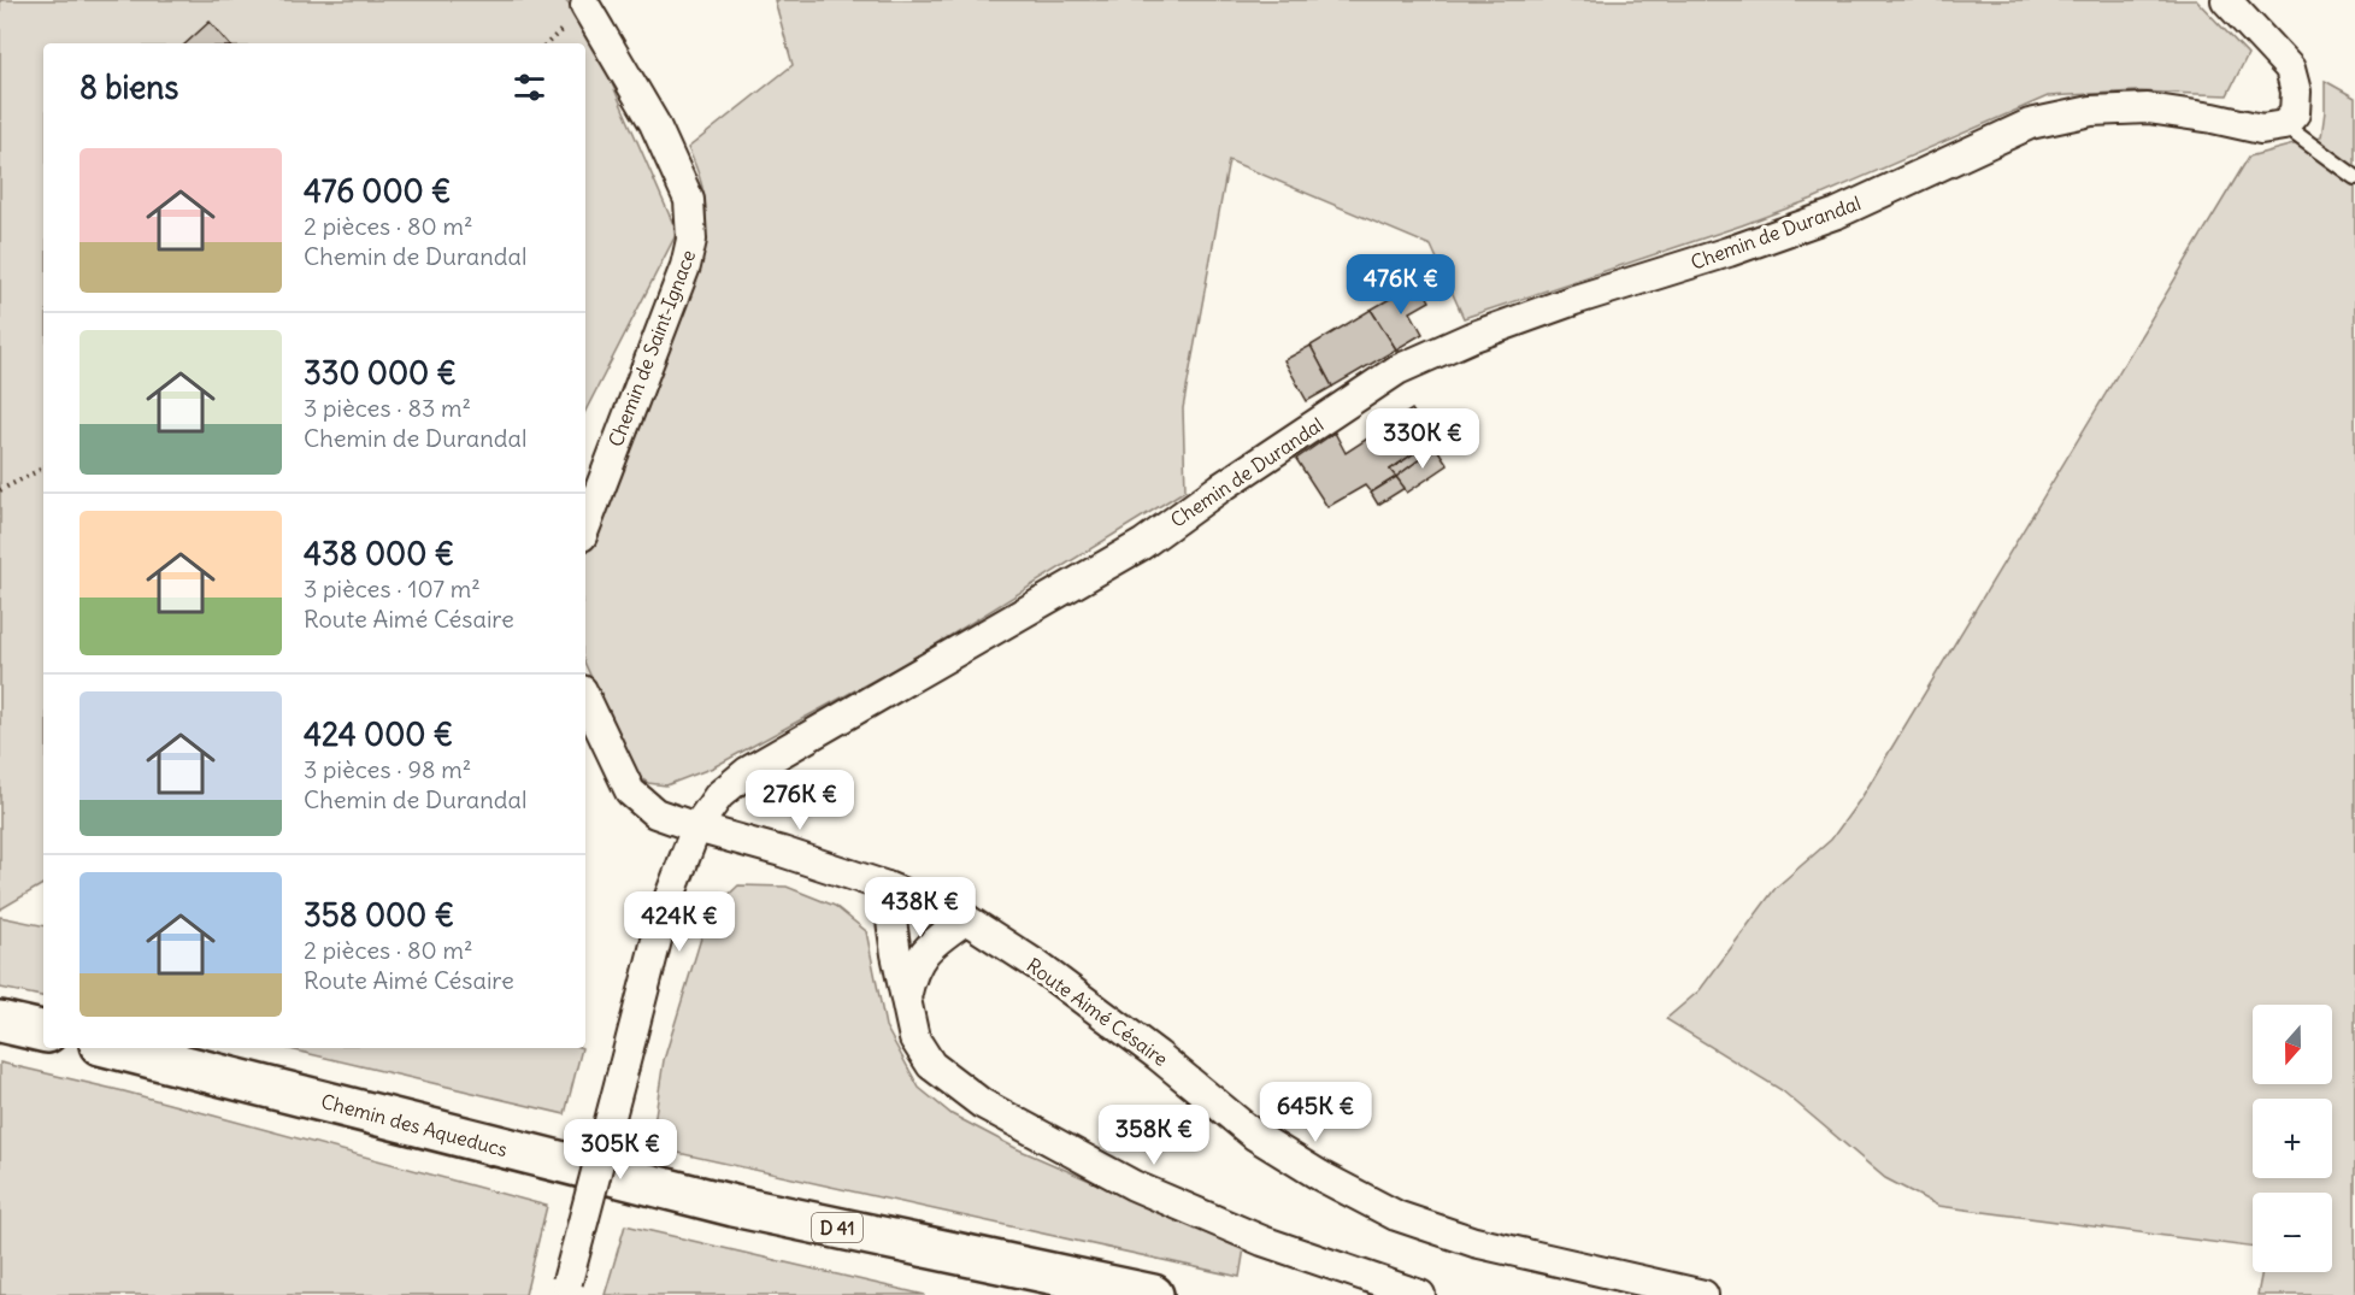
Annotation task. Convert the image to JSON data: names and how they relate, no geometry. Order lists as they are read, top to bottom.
{
  "streets": {
    "main road": ["Chemin des Aqueducs", "D 41"],
    "street": ["Chemin de Durandal", "Chemin de Saint-Ignace", "Route Aimé Césaire"]
  },
  "crossings": [
    ["Chemin de Durandal", "Route Aimé Césaire"]
  ],
  "north": "bottom",
  "page": {
    "heading": "8 biens",
    "list": [
      {
        "name": "476 000 €",
        "note": "2 pièces · 80 m² · Chemin de Durandal"
      },
      {
        "name": "330 000 €",
        "note": "3 pièces · 83 m² · Chemin de Durandal"
      },
      {
        "name": "438 000 €",
        "note": "3 pièces · 107 m² · Route Aimé Césaire"
      },
      {
        "name": "424 000 €",
        "note": "3 pièces · 98 m² · Chemin de Durandal"
      },
      {
        "name": "358 000 €",
        "note": "2 pièces · 80 m² · Route Aimé Césaire"
      }
    ],
    "price": [
      "476K €",
      "330K €",
      "276K €",
      "438K €",
      "424K €",
      "645K €",
      "358K €",
      "305K €"
    ],
    "map_buttons": ["+", "−"]
  }
}
